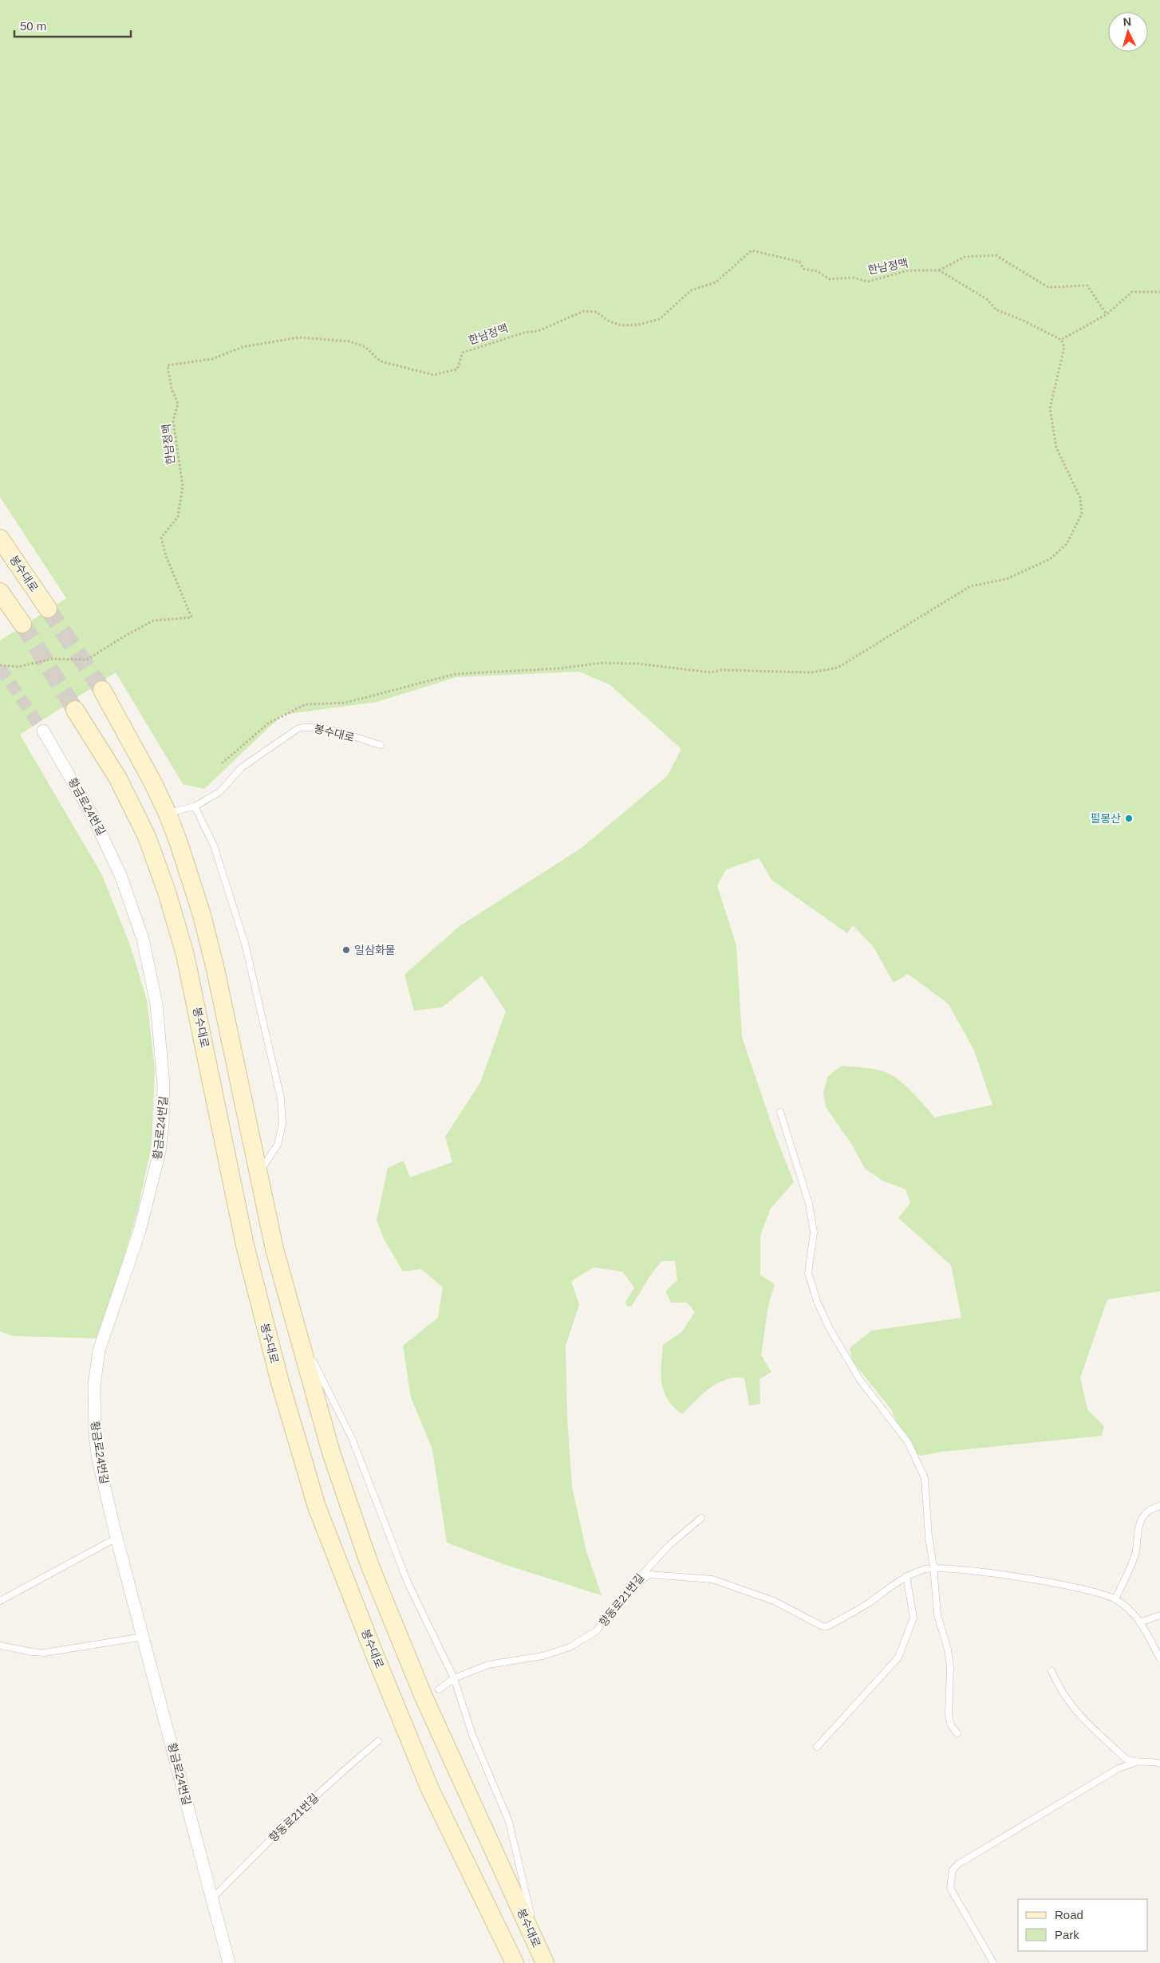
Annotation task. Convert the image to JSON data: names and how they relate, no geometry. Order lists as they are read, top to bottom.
{
  "streets": {
    "main road": ["봉수대로"],
    "street": ["황금로24번길"],
    "lane": ["향동로21번길"],
    "path": ["한남정맥"]
  },
  "crossings": [
    ["황금로24번길", "향동로21번길"]
  ],
  "places": ["필봉산", "일삼화물"],
  "legend": ["Road", "Park"],
  "scale_bar": "50 m",
  "north": "top"
}
